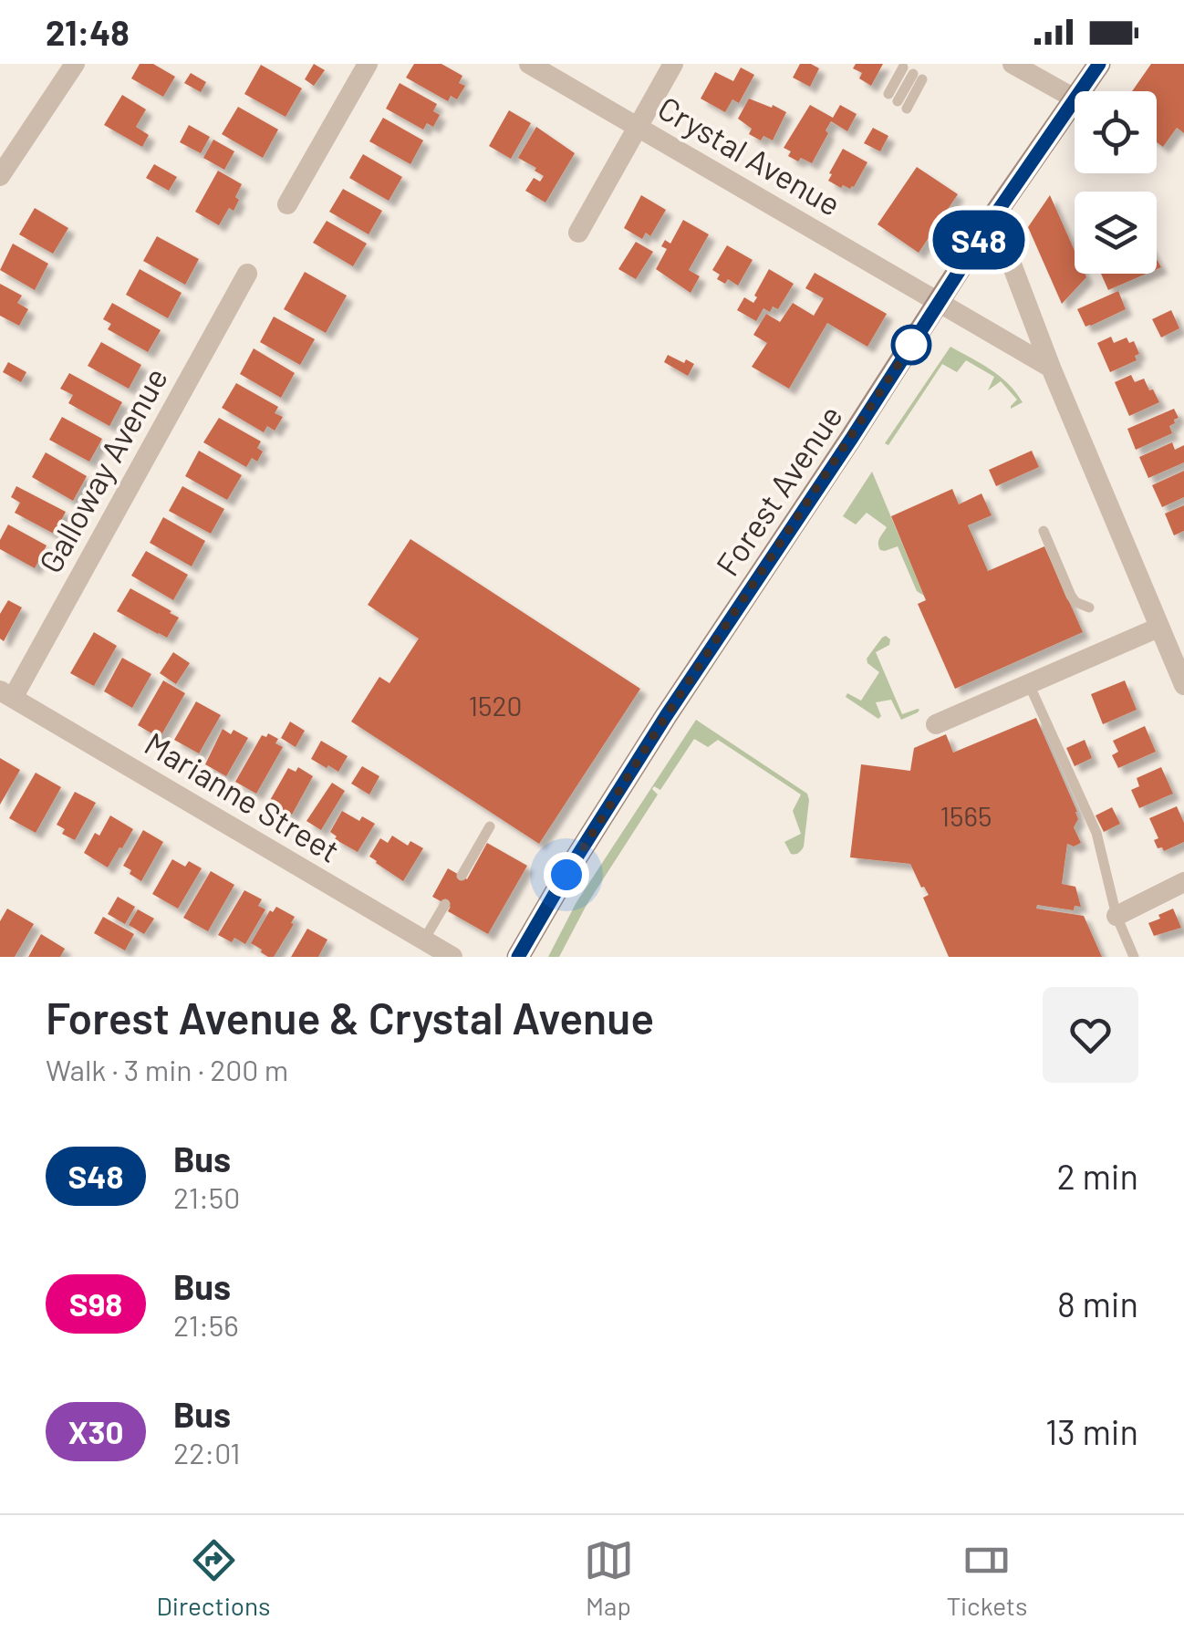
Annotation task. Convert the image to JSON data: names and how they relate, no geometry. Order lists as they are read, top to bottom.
{
  "streets": {
    "main road": ["Forest Avenue"],
    "street": ["Crystal Avenue", "Galloway Avenue", "Marianne Street"]
  },
  "crossings": [
    ["Crystal Avenue", "Forest Avenue"],
    ["Galloway Avenue", "Marianne Street"]
  ],
  "lines": ["bus line S48"],
  "house_numbers": ["1520", "1565"],
  "page": {
    "status": "21:48",
    "on_map": "S48",
    "heading": ["Forest Avenue & Crystal Avenue", "Walk · 3 min · 200 m"],
    "list": [
      {
        "mark": "S48",
        "name": "Bus",
        "note": "21:50",
        "value": "2 min"
      },
      {
        "mark": "S98",
        "name": "Bus",
        "note": "21:56",
        "value": "8 min"
      },
      {
        "mark": "X30",
        "name": "Bus",
        "note": "22:01",
        "value": "13 min"
      }
    ],
    "tabs": ["Directions", "Map", "Tickets"]
  }
}
